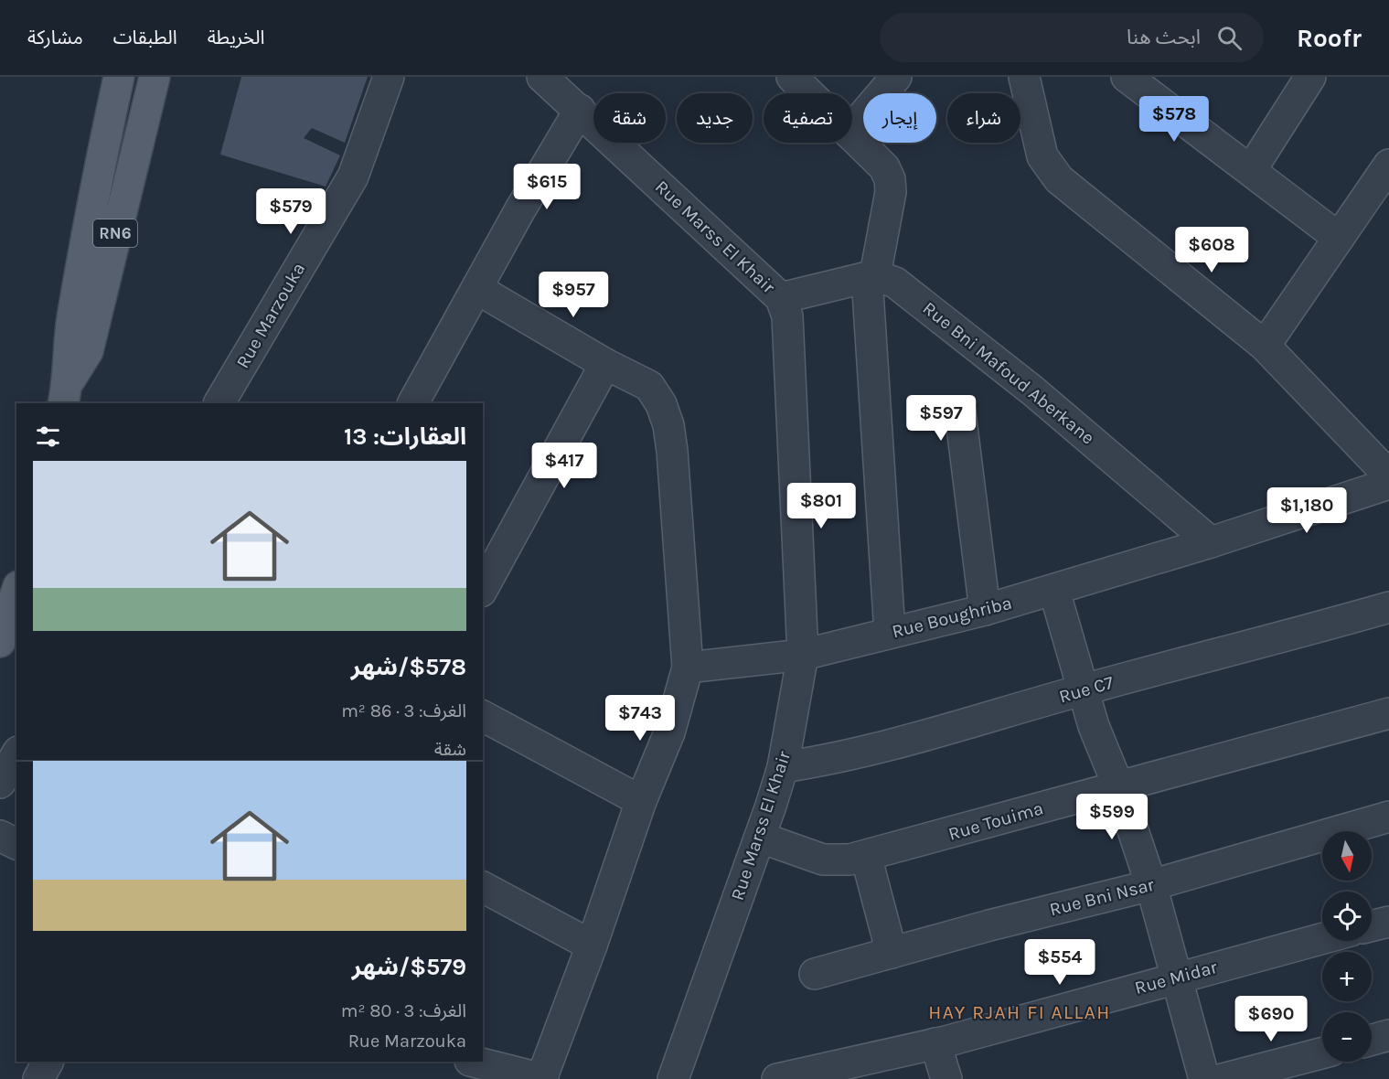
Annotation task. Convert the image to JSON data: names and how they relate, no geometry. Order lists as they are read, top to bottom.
{
  "streets": {
    "main road": ["RN6"],
    "street": [
      "Rue Marss El Khair",
      "Rue Marzouka",
      "Rue Bni Mafoud Aberkane",
      "Rue Boughriba",
      "Rue C7",
      "Rue Touima",
      "Rue Bni Nsar",
      "Rue Midar"
    ]
  },
  "crossings": [
    ["Rue Marss El Khair", "Rue Boughriba"],
    ["Rue Marss El Khair", "Rue C7"],
    ["Rue Marss El Khair", "Rue Touima"],
    ["Rue Bni Mafoud Aberkane", "Rue Boughriba"]
  ],
  "districts": ["HAY RJAH FI ALLAH"],
  "north": "bottom",
  "page": {
    "header": "Roofr",
    "search": "ابحث هنا",
    "nav": ["الخريطة", "الطبقات", "مشاركة"],
    "chip": [
      "شراء",
      "إيجار",
      "تصفية",
      "جديد",
      "شقة"
    ],
    "price": [
      "$578",
      "$615",
      "$579",
      "$608",
      "$957",
      "$597",
      "$417",
      "$801",
      "$1,180",
      "$743",
      "$599",
      "$554",
      "$690"
    ],
    "heading": "العقارات: 13",
    "list": [
      {
        "name": "$578/شهر",
        "note": "الغرف: 3 · 86 m² · شقة"
      },
      {
        "name": "$579/شهر",
        "note": "الغرف: 3 · 80 m² · Rue Marzouka"
      }
    ],
    "map_buttons": ["+", "−"]
  }
}
